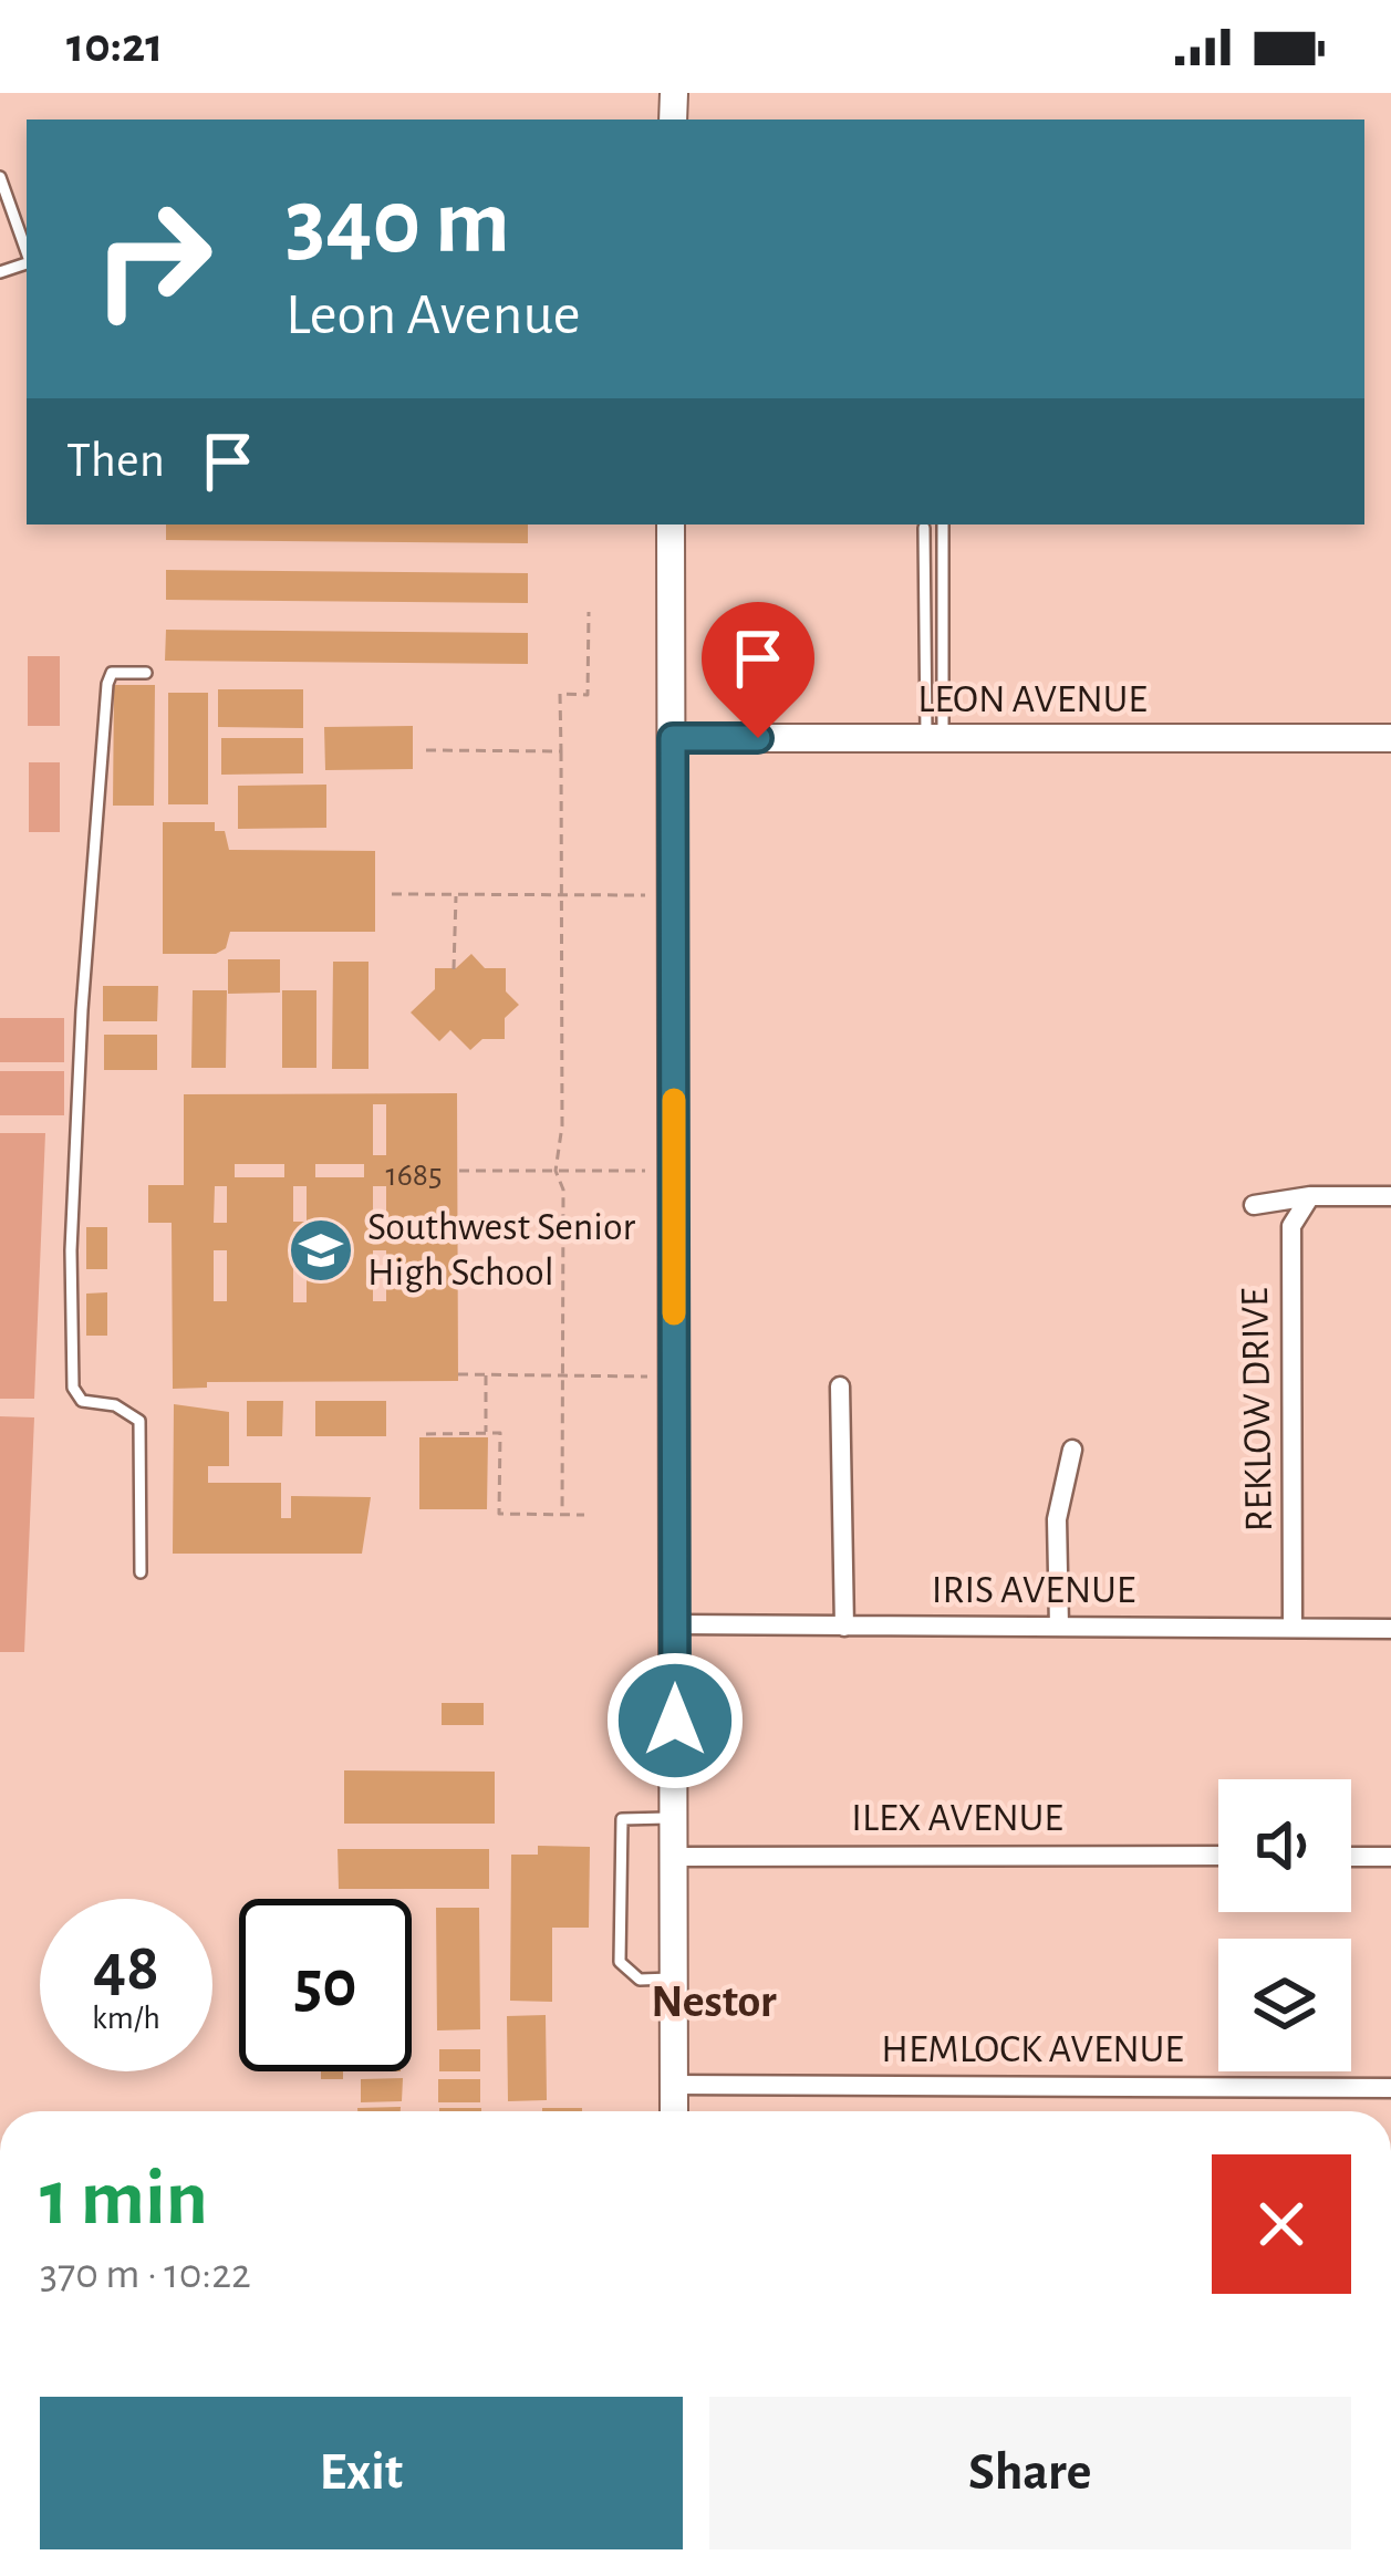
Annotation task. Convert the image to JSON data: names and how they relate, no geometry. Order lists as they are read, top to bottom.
{
  "streets": {
    "main road": ["LEON AVENUE"],
    "street": [
      "REKLOW DRIVE",
      "IRIS AVENUE",
      "ILEX AVENUE",
      "HEMLOCK AVENUE"
    ]
  },
  "crossings": [
    ["REKLOW DRIVE", "IRIS AVENUE"]
  ],
  "districts": ["Nestor"],
  "places": {
    "school or university": ["Southwest Senior High School"]
  },
  "house_numbers": ["1685"],
  "page": {
    "status": "10:21",
    "turn": ["340 m", "Leon Avenue"],
    "then": "Then",
    "speed": "48 km/h",
    "limit": "50",
    "heading": ["1 min", "370 m · 10:22"],
    "buttons": ["Exit", "Share"]
  }
}
